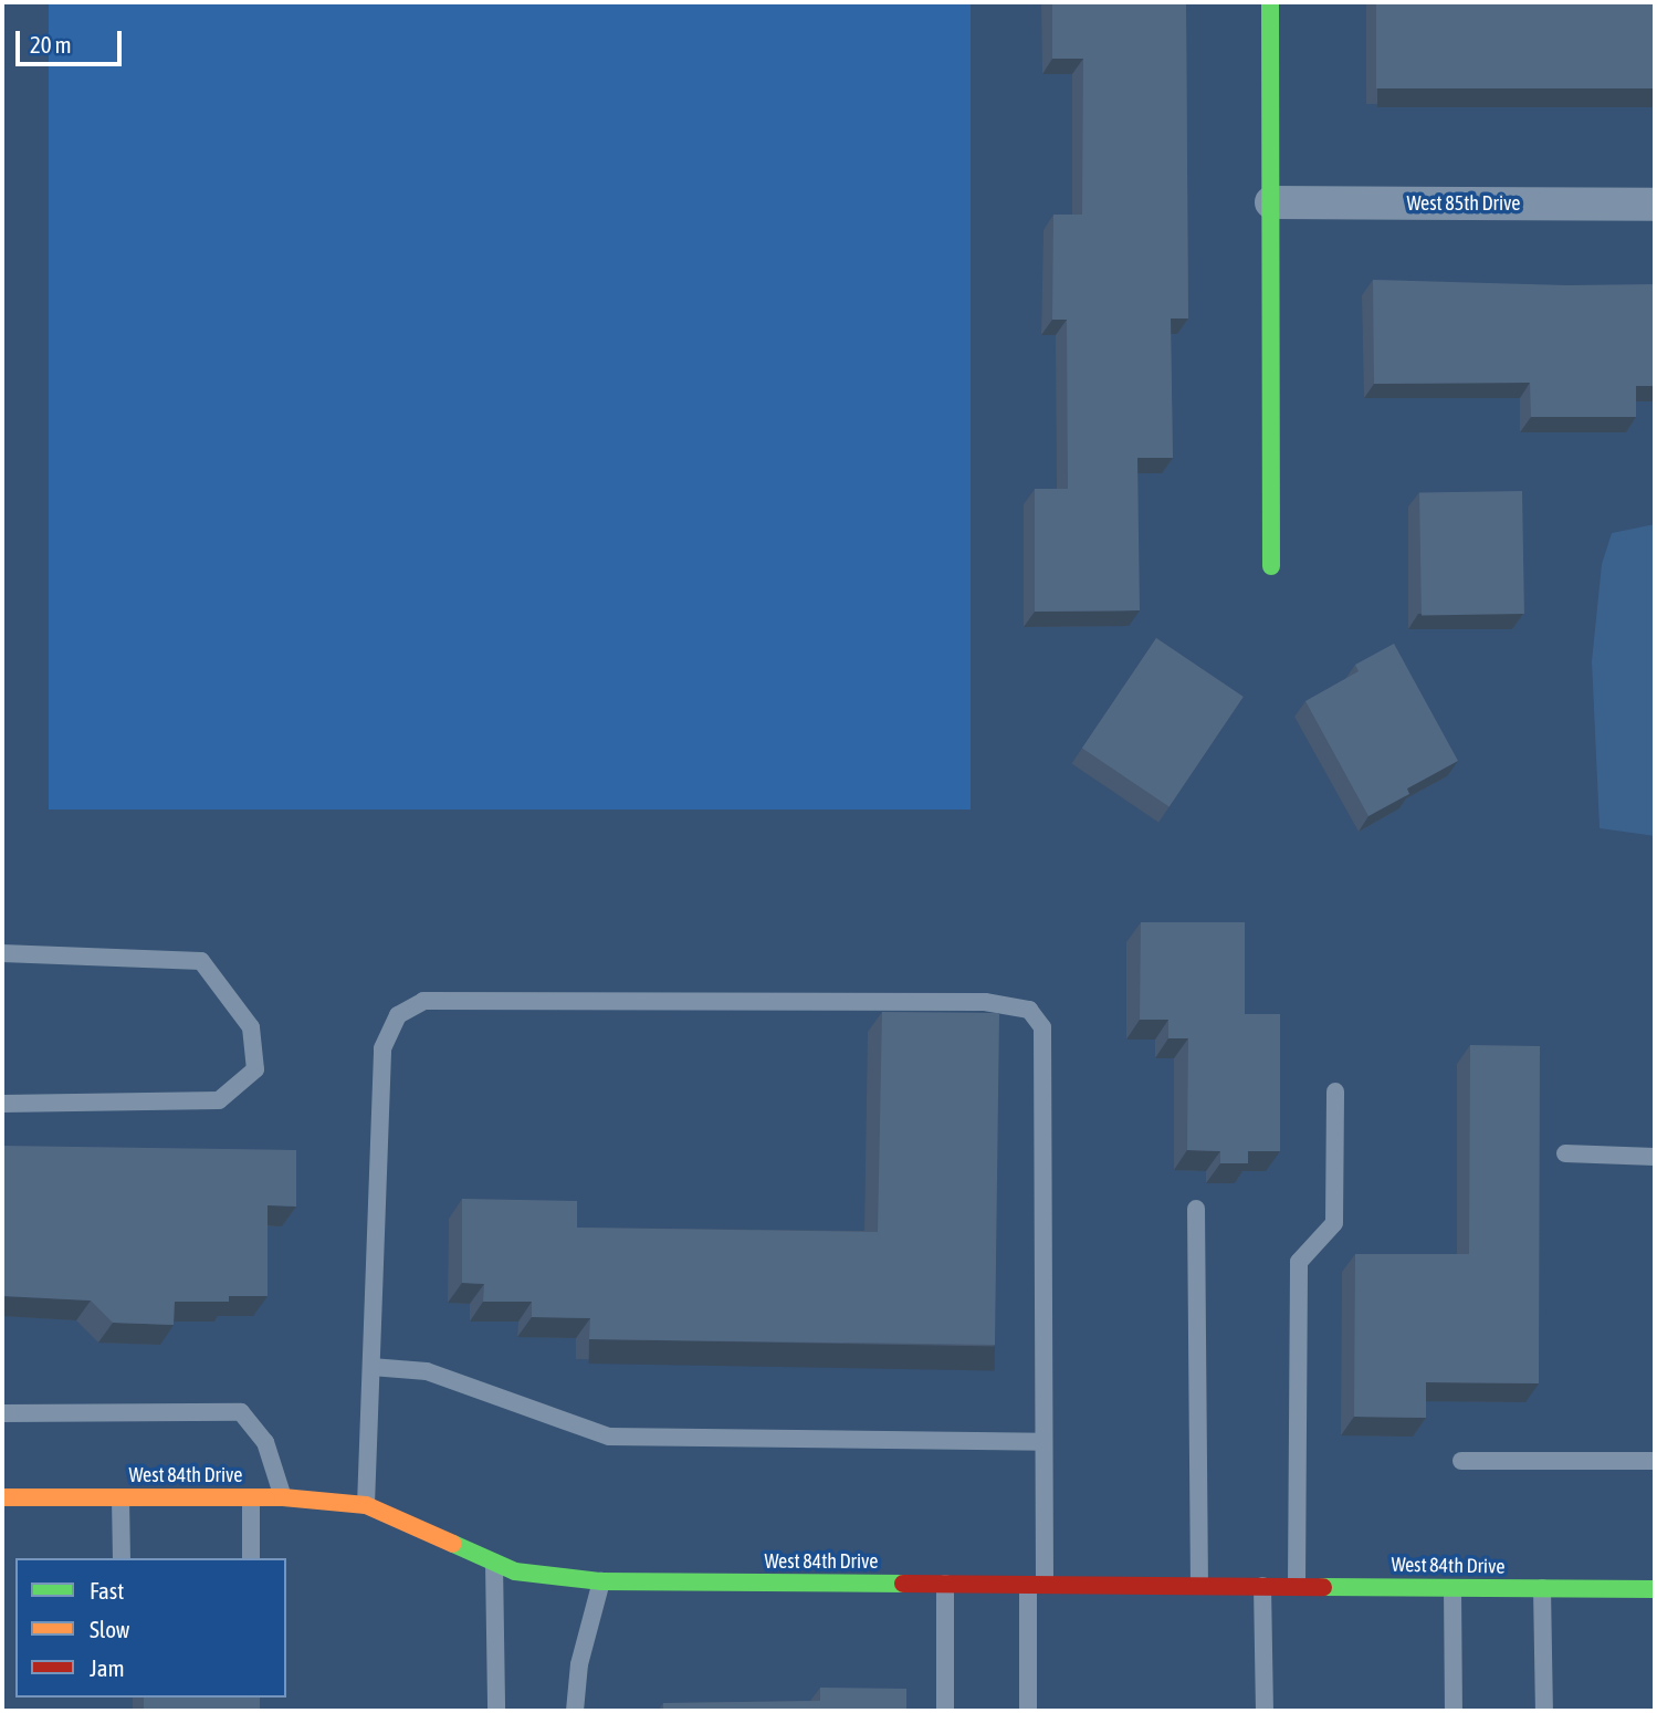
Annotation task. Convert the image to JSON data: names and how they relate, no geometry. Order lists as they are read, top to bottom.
{
  "streets": {
    "street": ["West 85th Drive", "West 84th Drive"]
  },
  "legend": ["Fast", "Slow", "Jam"],
  "scale_bar": "20 m"
}
